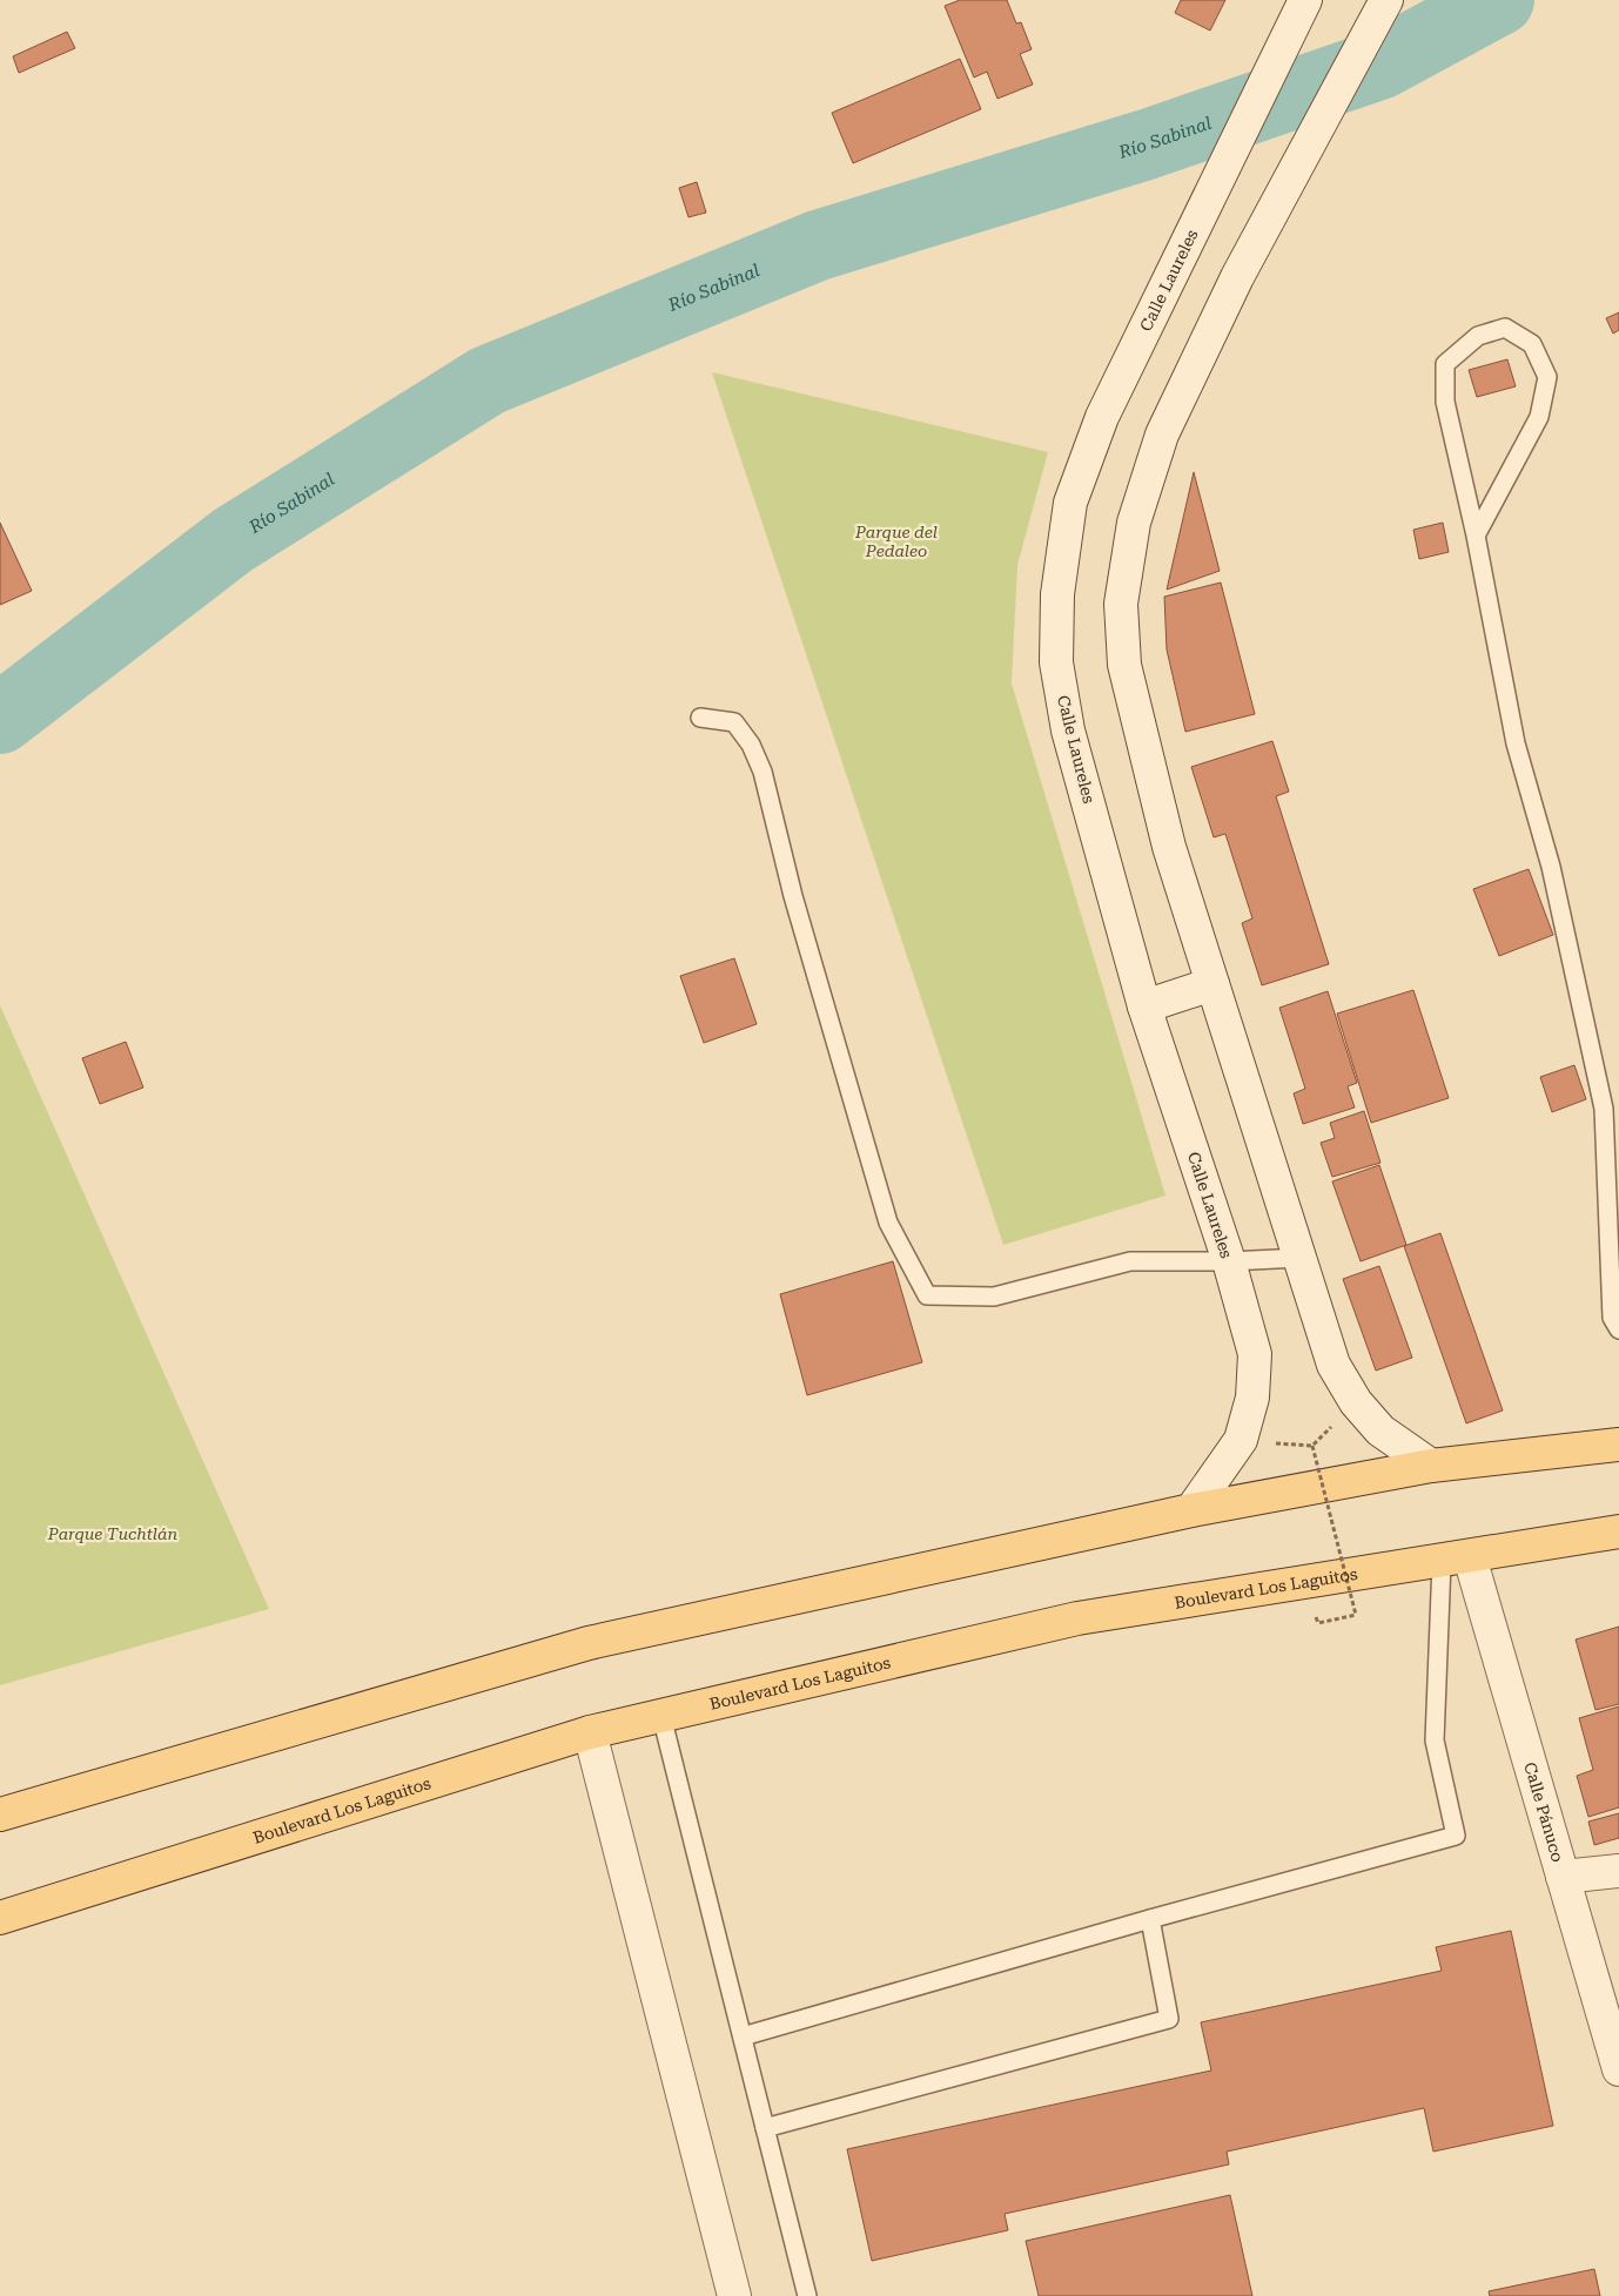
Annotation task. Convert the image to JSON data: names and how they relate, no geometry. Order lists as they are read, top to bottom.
{
  "streets": {
    "main road": ["Boulevard Los Laguitos"],
    "street": ["Calle Laureles", "Calle Pánuco"]
  },
  "crossings": [
    ["Boulevard Los Laguitos", "Calle Pánuco"]
  ],
  "water": ["Río Sabinal"],
  "parks": ["Parque del Pedaleo", "Parque Tuchtlán"]
}
